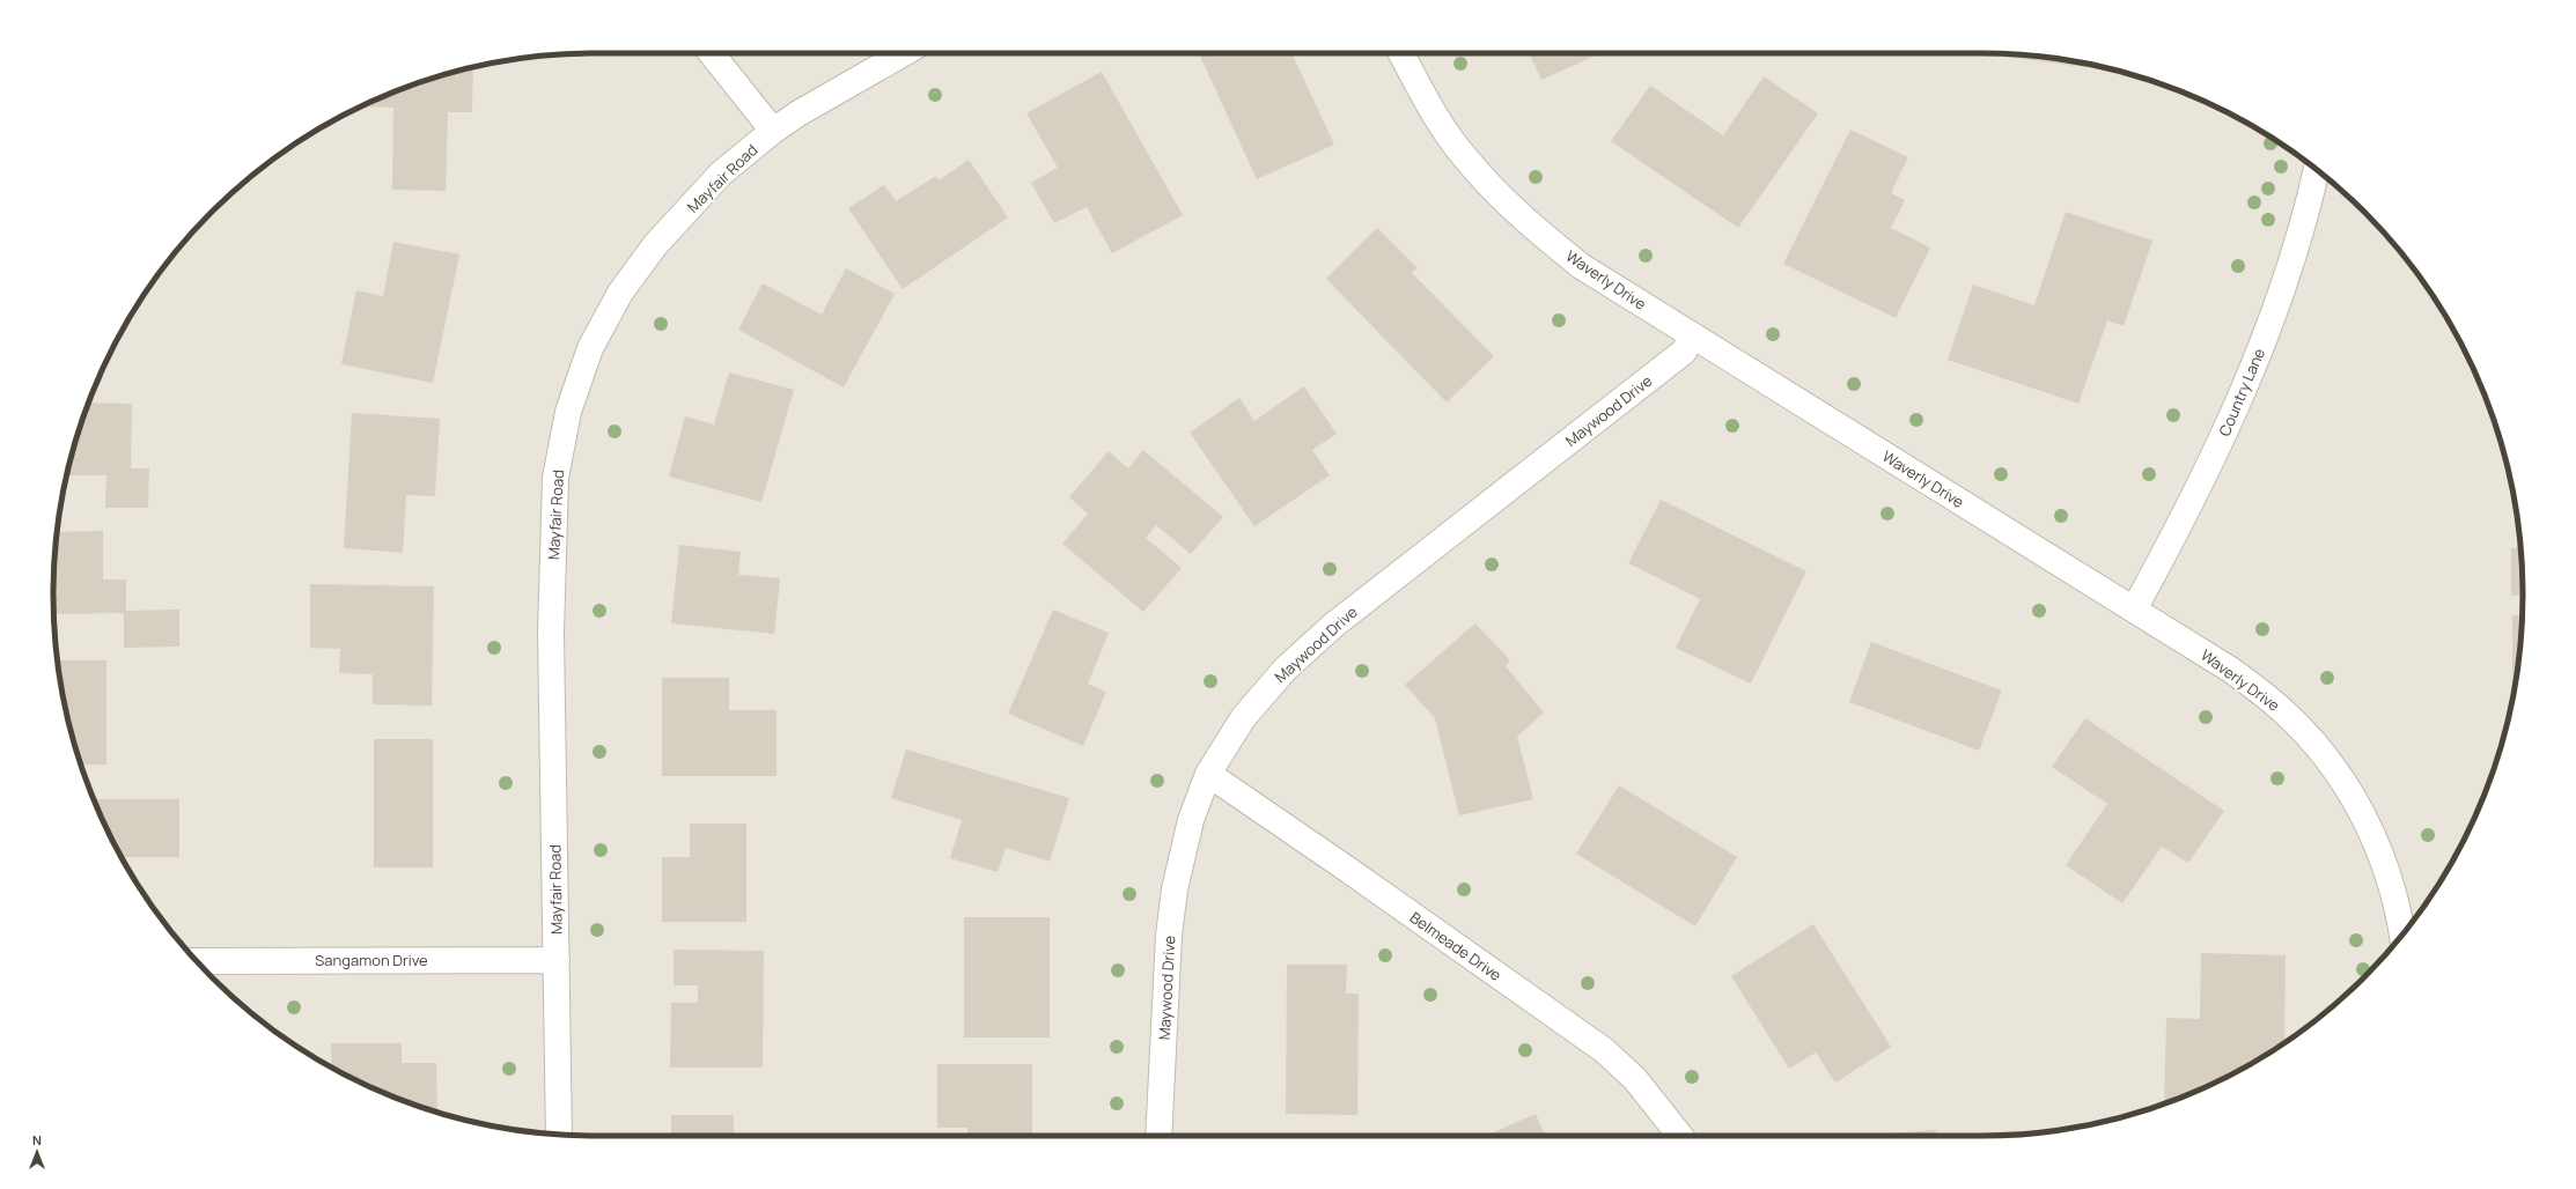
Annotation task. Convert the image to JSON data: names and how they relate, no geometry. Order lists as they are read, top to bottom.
{
  "streets": {
    "street": [
      "Mayfair Road",
      "Waverly Drive",
      "Country Lane",
      "Maywood Drive",
      "Belmeade Drive",
      "Sangamon Drive"
    ]
  },
  "crossings": [
    ["Mayfair Road", "Sangamon Drive"],
    ["Waverly Drive", "Country Lane"],
    ["Waverly Drive", "Maywood Drive"],
    ["Maywood Drive", "Belmeade Drive"]
  ],
  "north": "top"
}
